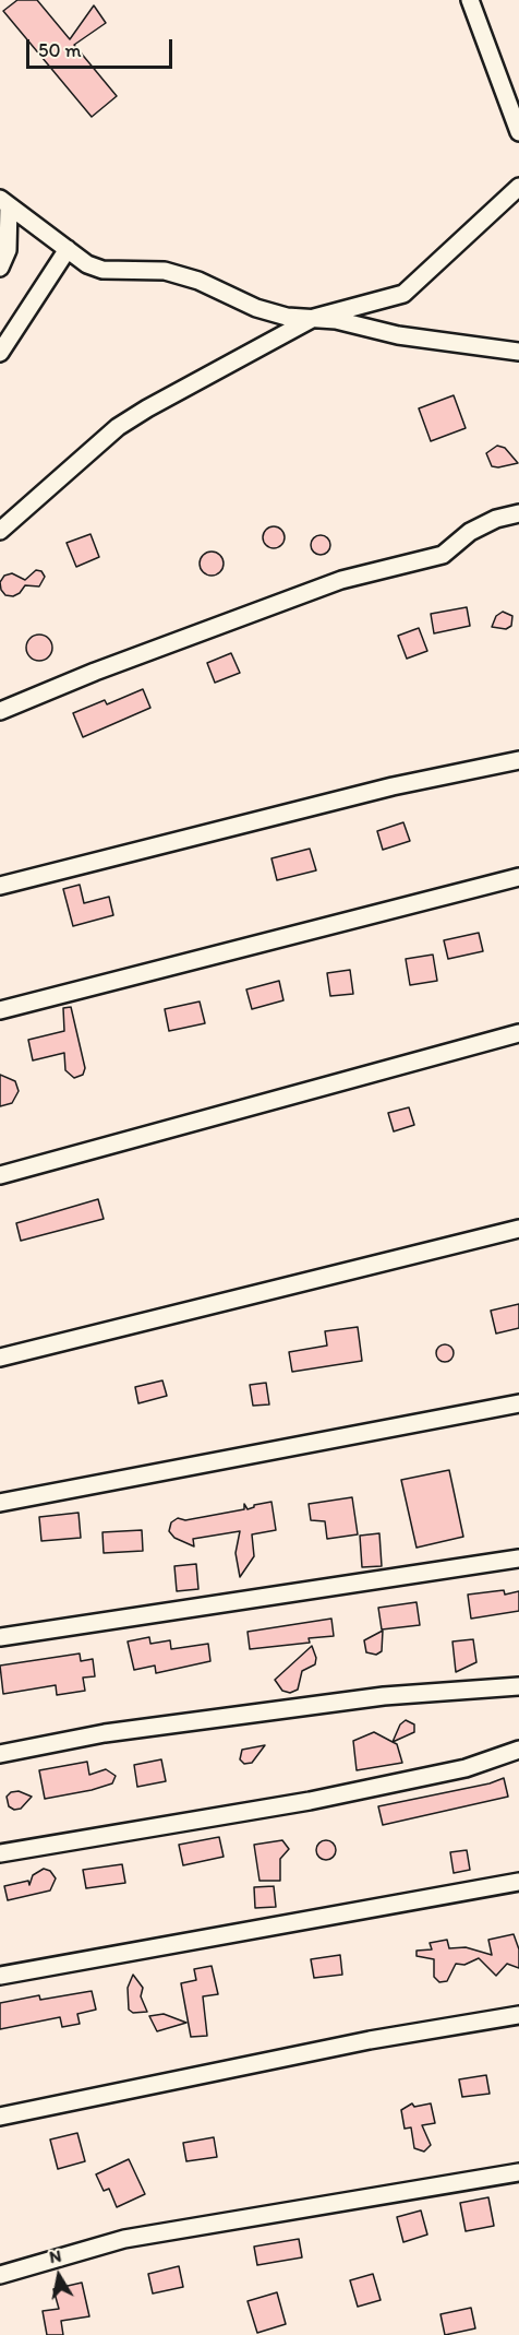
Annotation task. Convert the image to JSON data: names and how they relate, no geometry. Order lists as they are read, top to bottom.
{
  "scale_bar": "50 m",
  "north": "top"
}
